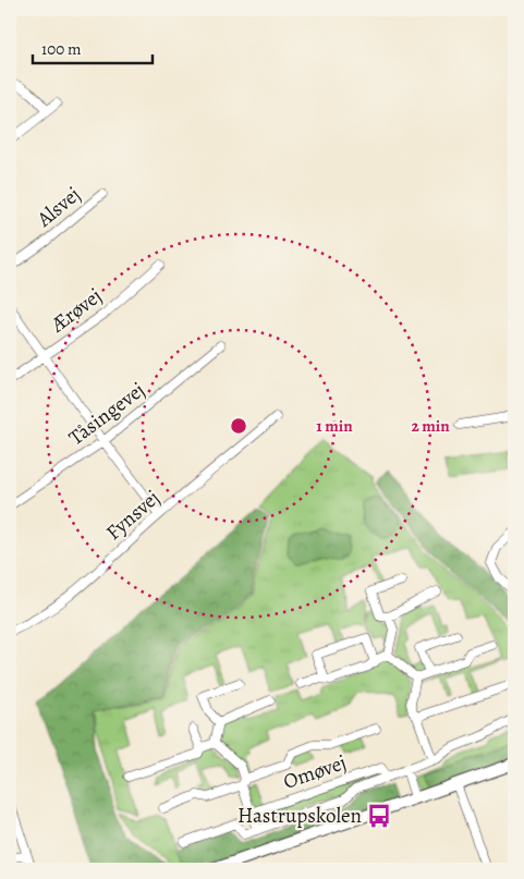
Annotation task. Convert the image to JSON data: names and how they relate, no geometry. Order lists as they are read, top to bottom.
{
  "streets": {
    "street": [
      "Alsvej",
      "Ærøvej",
      "Tåsingevej",
      "Fynsvej",
      "Omøvej"
    ]
  },
  "places": {
    "bus stop": ["Hastrupskolen"]
  },
  "scale_bar": "100 m",
  "rings": ["1 min", "2 min"]
}
